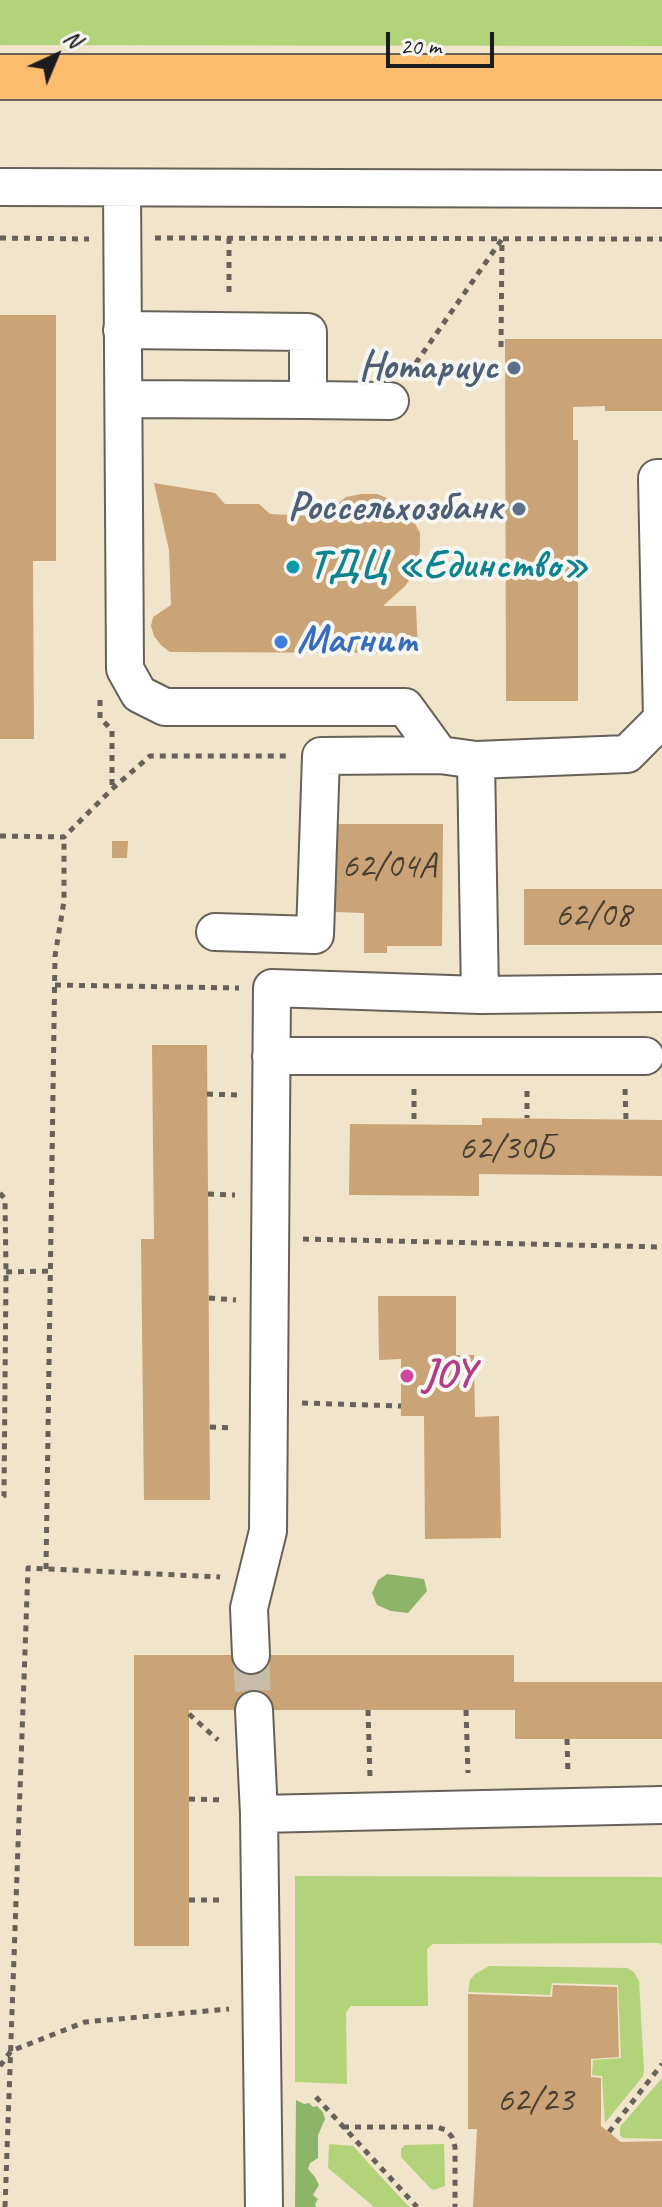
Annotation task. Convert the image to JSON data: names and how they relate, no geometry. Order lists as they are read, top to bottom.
{
  "places": [
    "Нотариус",
    "Россельхозбанк",
    "ТДЦ «Единство»",
    "Магнит",
    "JOY"
  ],
  "house_numbers": [
    "62/04А",
    "62/08",
    "62/30Б",
    "62/23"
  ],
  "scale_bar": "20 m",
  "north": "top right"
}
